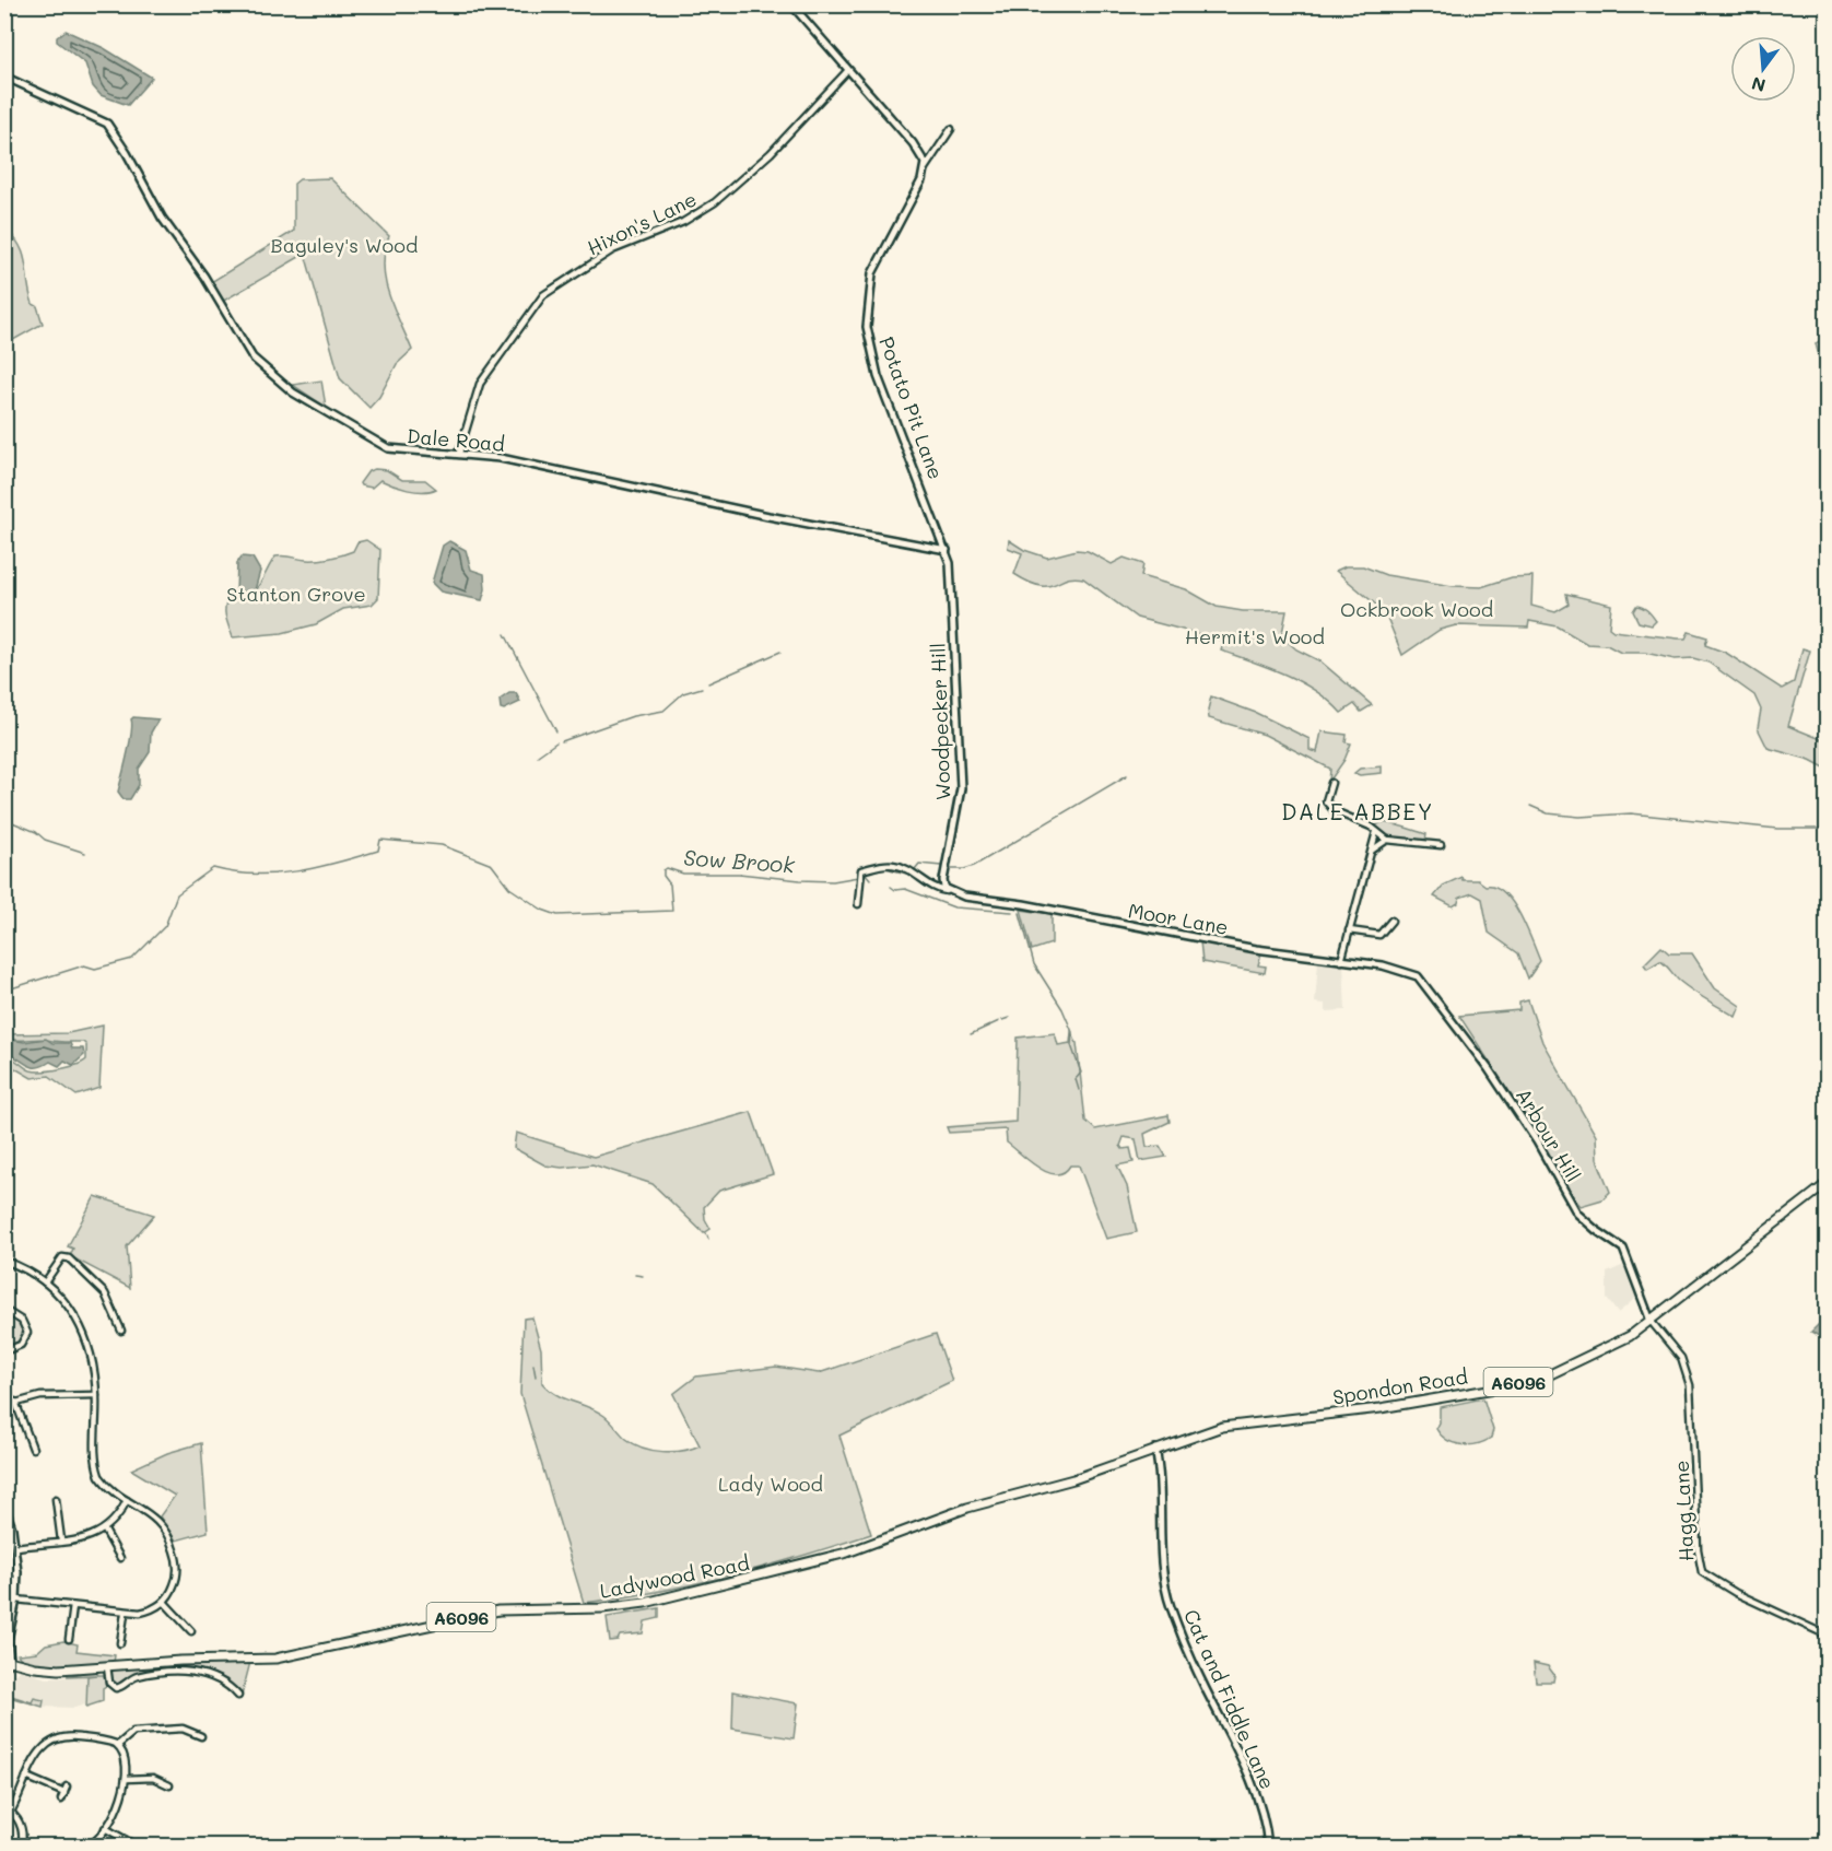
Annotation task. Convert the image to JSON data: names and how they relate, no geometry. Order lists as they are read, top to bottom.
{
  "streets": {
    "main road": ["A6096", "Spondon Road", "Ladywood Road"],
    "street": [
      "Hixon's Lane",
      "Potato Pit Lane",
      "Dale Road",
      "Woodpecker Hill",
      "Moor Lane",
      "Arbour Hill",
      "Hagg Lane",
      "Cat and Fiddle Lane"
    ]
  },
  "crossings": [
    ["Hixon's Lane", "Dale Road"],
    ["Potato Pit Lane", "Dale Road"],
    ["Potato Pit Lane", "Woodpecker Hill"],
    ["Dale Road", "Woodpecker Hill"],
    ["Woodpecker Hill", "Moor Lane"],
    ["Moor Lane", "Arbour Hill"],
    ["Arbour Hill", "Spondon Road"],
    ["Arbour Hill", "Hagg Lane"],
    ["Spondon Road", "Hagg Lane"],
    ["Spondon Road", "Ladywood Road"],
    ["Spondon Road", "Cat and Fiddle Lane"],
    ["Ladywood Road", "Cat and Fiddle Lane"]
  ],
  "districts": ["DALE ABBEY"],
  "water": ["Sow Brook"],
  "parks": [
    "Baguley's Wood",
    "Stanton Grove",
    "Ockbrook Wood",
    "Hermit's Wood",
    "Lady Wood"
  ],
  "north": "bottom"
}
